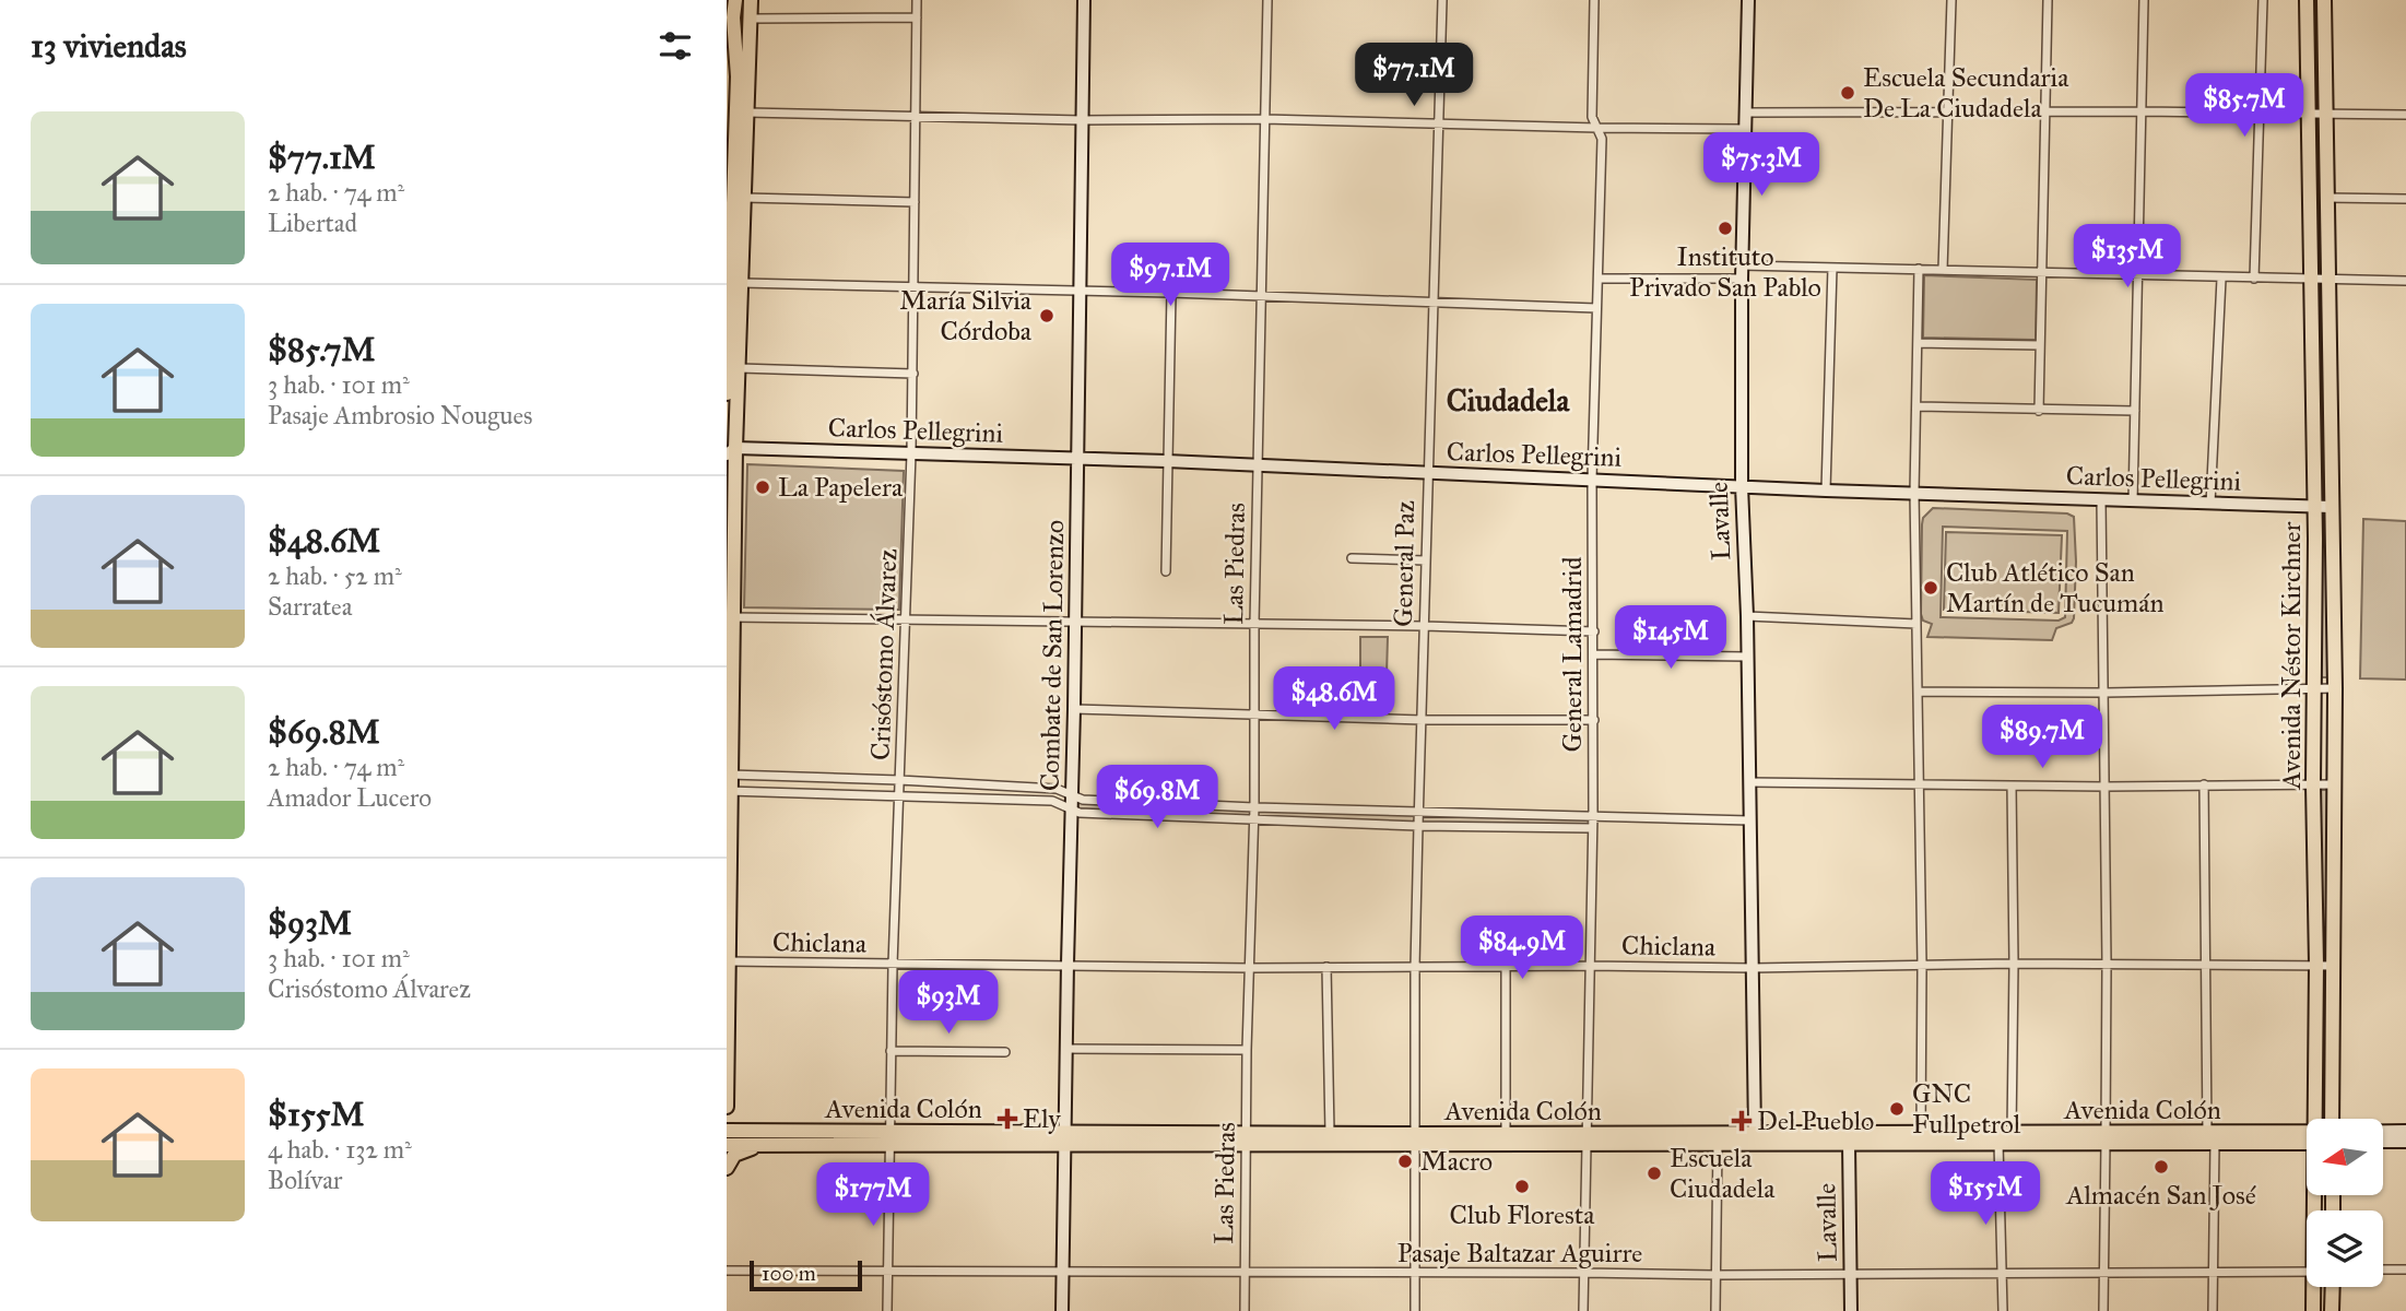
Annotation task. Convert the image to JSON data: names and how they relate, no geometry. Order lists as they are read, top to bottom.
{
  "streets": {
    "main road": ["Avenida Néstor Kirchner", "Avenida Colón"],
    "street": [
      "Carlos Pellegrini",
      "Lavalle",
      "Las Piedras",
      "General Paz",
      "Crisóstomo Álvarez",
      "General Lamadrid",
      "Combate de San Lorenzo",
      "Chiclana",
      "Pasaje Baltazar Aguirre"
    ]
  },
  "crossings": [
    ["Carlos Pellegrini", "Lavalle"],
    ["Carlos Pellegrini", "Las Piedras"],
    ["Carlos Pellegrini", "General Paz"],
    ["Carlos Pellegrini", "Crisóstomo Álvarez"],
    ["Carlos Pellegrini", "General Lamadrid"],
    ["Carlos Pellegrini", "Combate de San Lorenzo"],
    ["Carlos Pellegrini", "Avenida Néstor Kirchner"],
    ["Lavalle", "Chiclana"],
    ["Lavalle", "Avenida Colón"],
    ["Lavalle", "Pasaje Baltazar Aguirre"],
    ["Las Piedras", "Chiclana"],
    ["Las Piedras", "Avenida Colón"],
    ["Las Piedras", "Pasaje Baltazar Aguirre"],
    ["General Paz", "Chiclana"],
    ["General Paz", "Avenida Colón"],
    ["General Paz", "Pasaje Baltazar Aguirre"],
    ["Crisóstomo Álvarez", "Chiclana"],
    ["Crisóstomo Álvarez", "Avenida Colón"],
    ["Crisóstomo Álvarez", "Pasaje Baltazar Aguirre"],
    ["General Lamadrid", "Chiclana"],
    ["General Lamadrid", "Avenida Colón"],
    ["General Lamadrid", "Pasaje Baltazar Aguirre"],
    ["Combate de San Lorenzo", "Chiclana"],
    ["Combate de San Lorenzo", "Avenida Colón"],
    ["Combate de San Lorenzo", "Pasaje Baltazar Aguirre"],
    ["Avenida Néstor Kirchner", "Chiclana"]
  ],
  "districts": ["Ciudadela"],
  "places": {
    "other": [
      "Escuela Secundaria De La Ciudadela",
      "Instituto Privado San Pablo",
      "María Silvia Córdoba",
      "La Papelera",
      "Club Atlético San Martín de Tucumán",
      "GNC Fullpetrol",
      "Macro",
      "Almacén San José",
      "Escuela Ciudadela",
      "Club Floresta"
    ],
    "health": ["Ely", "Del Pueblo"]
  },
  "scale_bar": "100 m",
  "north": "left",
  "page": {
    "heading": "13 viviendas",
    "price": [
      "$77.1M",
      "$85.7M",
      "$75.3M",
      "$135M",
      "$97.1M",
      "$145M",
      "$48.6M",
      "$89.7M",
      "$69.8M",
      "$84.9M",
      "$93M",
      "$155M",
      "$177M"
    ],
    "list": [
      {
        "name": "$77.1M",
        "note": "2 hab. · 74 m² · Libertad"
      },
      {
        "name": "$85.7M",
        "note": "3 hab. · 101 m² · Pasaje Ambrosio Nougues"
      },
      {
        "name": "$48.6M",
        "note": "2 hab. · 52 m² · Sarratea"
      },
      {
        "name": "$69.8M",
        "note": "2 hab. · 74 m² · Amador Lucero"
      },
      {
        "name": "$93M",
        "note": "3 hab. · 101 m² · Crisóstomo Álvarez"
      },
      {
        "name": "$155M",
        "note": "4 hab. · 132 m² · Bolívar"
      }
    ],
    "scale": "100 m"
  }
}
